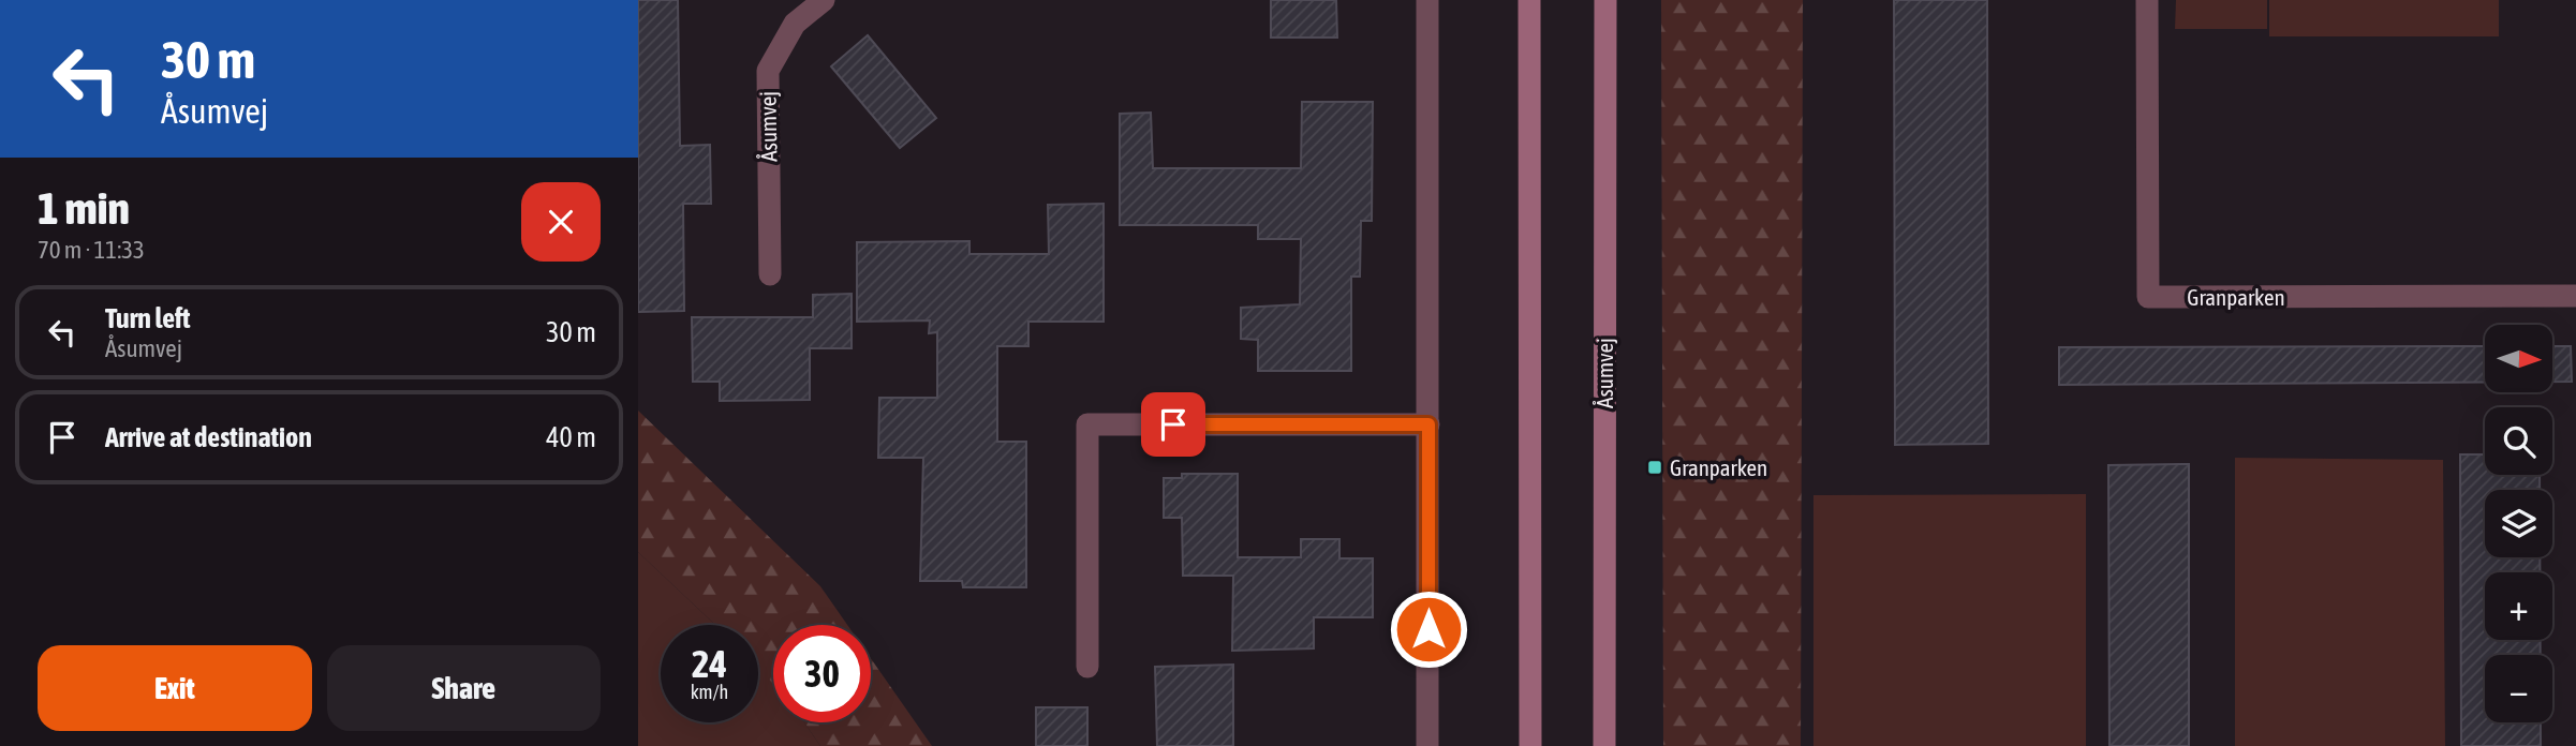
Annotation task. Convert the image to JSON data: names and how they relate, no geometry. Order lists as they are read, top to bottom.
{
  "streets": {
    "street": ["Åsumvej", "Granparken"]
  },
  "places": {
    "transit": ["Granparken"]
  },
  "north": "right",
  "page": {
    "turn": ["30 m", "Åsumvej"],
    "heading": ["1 min", "70 m · 11:33"],
    "list": [
      {
        "name": "Turn left",
        "note": "Åsumvej",
        "value": "30 m"
      },
      {
        "name": "Arrive at destination",
        "value": "40 m"
      }
    ],
    "map_buttons": ["+", "−"],
    "speed": "24 km/h",
    "limit": "30",
    "buttons": ["Exit", "Share"]
  }
}
